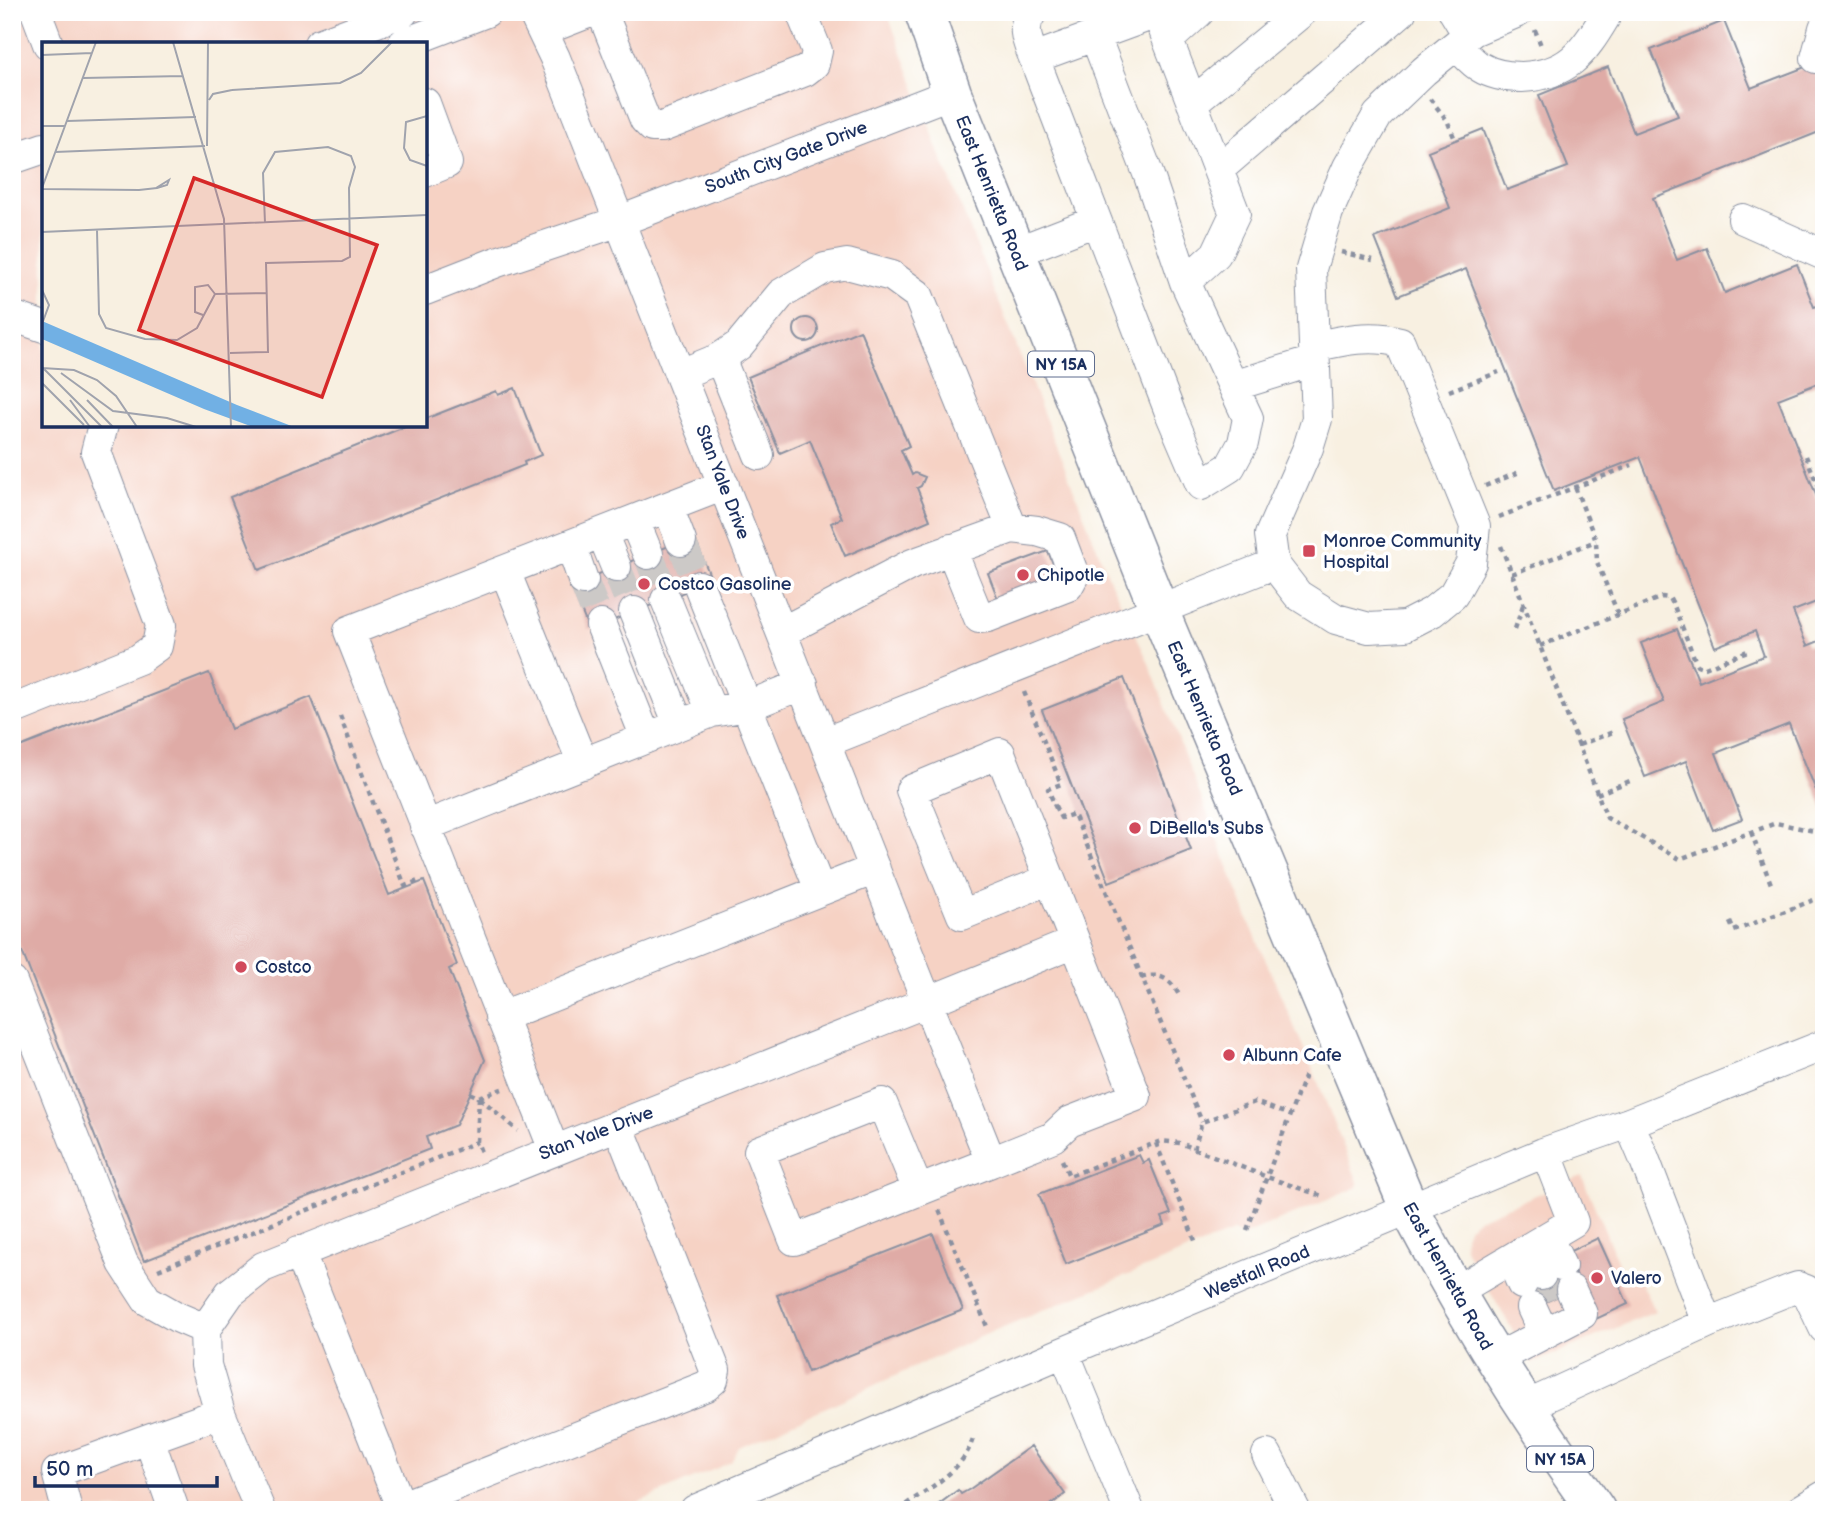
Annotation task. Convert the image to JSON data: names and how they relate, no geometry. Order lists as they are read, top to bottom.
{
  "streets": {
    "main road": ["East Henrietta Road", "NY 15A"],
    "street": ["South City Gate Drive", "Stan Yale Drive", "Westfall Road"]
  },
  "crossings": [
    ["South City Gate Drive", "East Henrietta Road"],
    ["South City Gate Drive", "Stan Yale Drive"],
    ["East Henrietta Road", "Westfall Road"]
  ],
  "places": {
    "transit": ["Monroe Community Hospital"],
    "other": [
      "Chipotle",
      "Costco Gasoline",
      "DiBella's Subs",
      "Costco",
      "Albunn Cafe",
      "Valero"
    ]
  },
  "scale_bar": "50 m"
}
